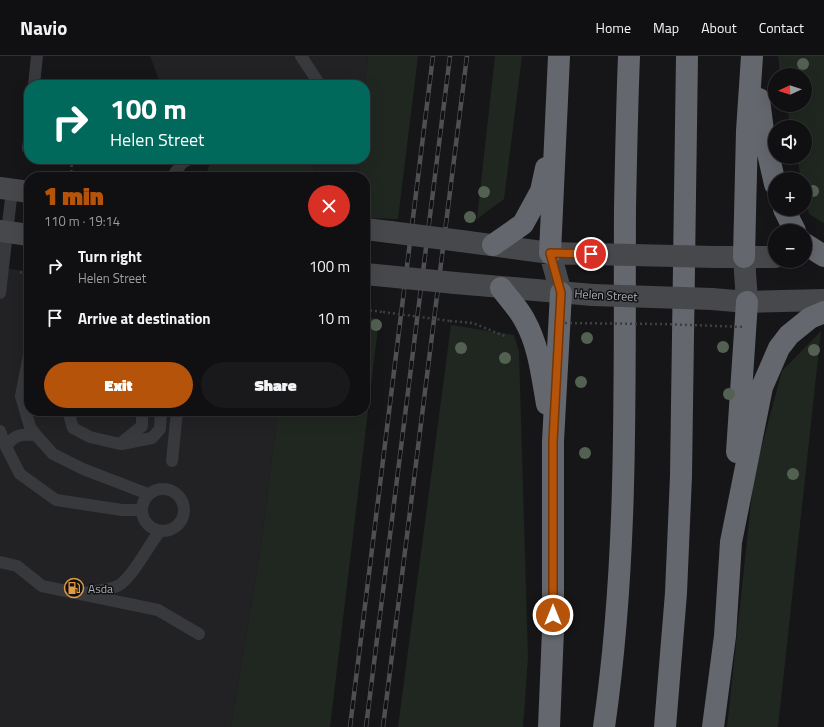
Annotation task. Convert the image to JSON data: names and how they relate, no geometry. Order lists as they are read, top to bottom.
{
  "streets": {
    "street": ["Helen Street"]
  },
  "places": {
    "fuel station": ["Asda"]
  },
  "north": "left",
  "page": {
    "header": "Navio",
    "nav": [
      "Home",
      "Map",
      "About",
      "Contact"
    ],
    "map_buttons": ["+", "−"],
    "turn": ["100 m", "Helen Street"],
    "heading": ["1 min", "110 m · 19:14"],
    "list": [
      {
        "name": "Turn right",
        "note": "Helen Street",
        "value": "100 m"
      },
      {
        "name": "Arrive at destination",
        "value": "10 m"
      }
    ],
    "buttons": ["Exit", "Share"]
  }
}
